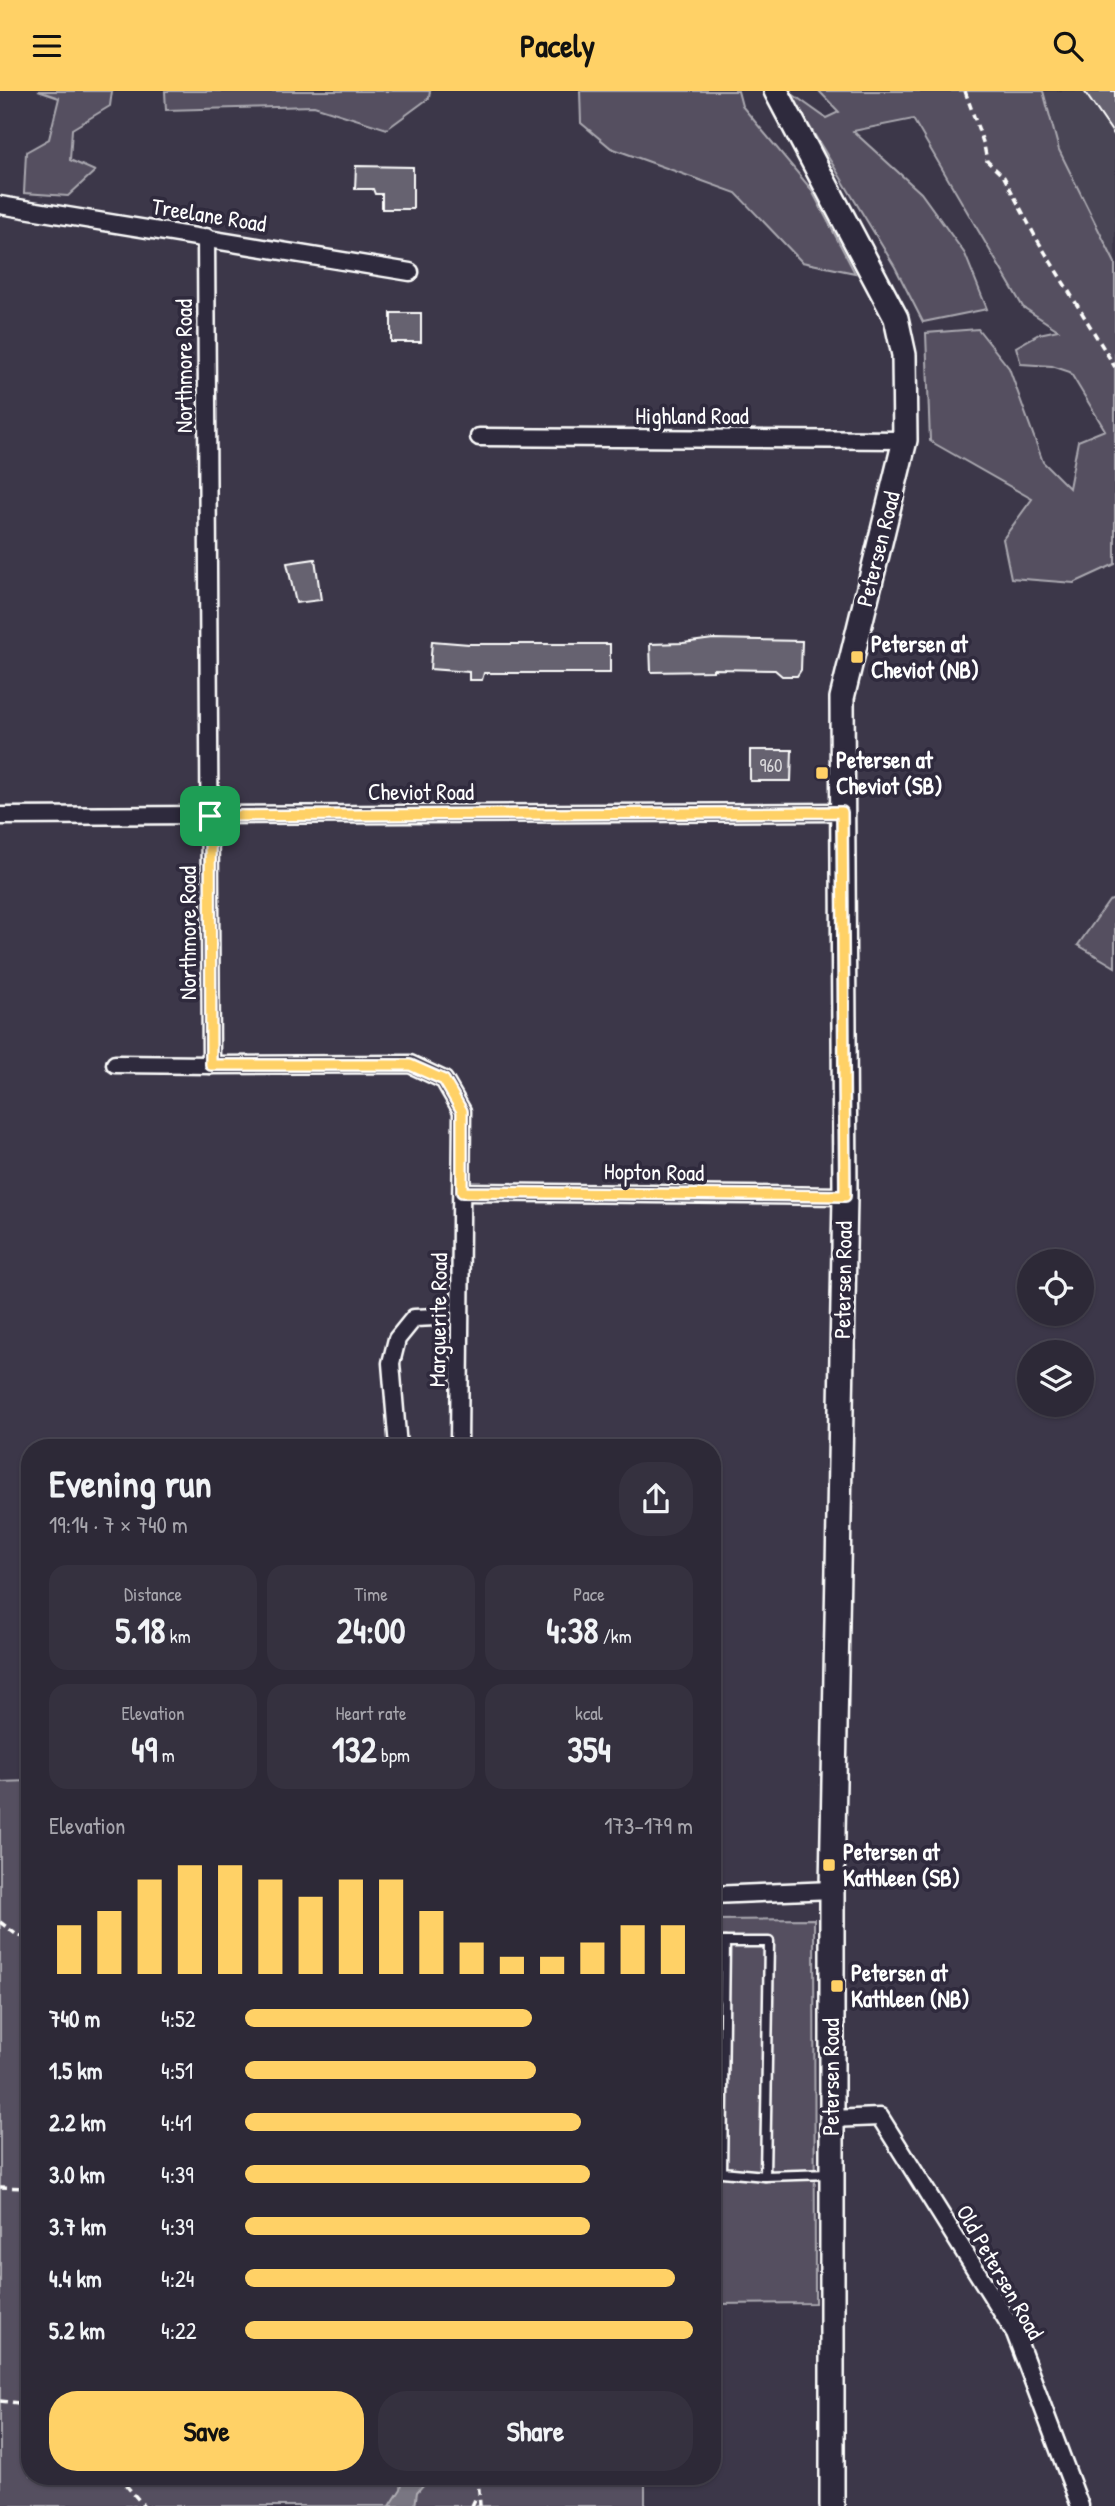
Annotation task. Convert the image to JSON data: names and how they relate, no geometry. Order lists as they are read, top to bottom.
{
  "streets": {
    "street": [
      "Treelane Road",
      "Northmore Road",
      "Highland Road",
      "Petersen Road",
      "Cheviot Road",
      "Hopton Road",
      "Marguerite Road",
      "Old Petersen Road"
    ]
  },
  "crossings": [
    ["Treelane Road", "Northmore Road"],
    ["Northmore Road", "Cheviot Road"],
    ["Highland Road", "Petersen Road"],
    ["Petersen Road", "Cheviot Road"],
    ["Petersen Road", "Hopton Road"],
    ["Petersen Road", "Old Petersen Road"],
    ["Hopton Road", "Marguerite Road"]
  ],
  "places": {
    "transit": [
      "Petersen at Cheviot (NB)",
      "Petersen at Cheviot (SB)",
      "Petersen at Kathleen (SB)",
      "Petersen at Kathleen (NB)"
    ]
  },
  "house_numbers": ["960"],
  "page": {
    "header": "Pacely",
    "heading": ["Evening run", "19:14 · 7 × 740 m"],
    "stats": [
      ["Distance", "5.18 km"],
      ["Time", "24:00"],
      ["Pace", "4:38 /km"],
      ["Elevation", "49 m"],
      ["Heart rate", "132 bpm"],
      ["kcal", "354"]
    ],
    "chart": ["Elevation", "173–179 m"],
    "list": [
      {
        "name": "740 m",
        "note": "4:52"
      },
      {
        "name": "1.5 km",
        "note": "4:51"
      },
      {
        "name": "2.2 km",
        "note": "4:41"
      },
      {
        "name": "3.0 km",
        "note": "4:39"
      },
      {
        "name": "3.7 km",
        "note": "4:39"
      },
      {
        "name": "4.4 km",
        "note": "4:24"
      },
      {
        "name": "5.2 km",
        "note": "4:22"
      }
    ],
    "buttons": ["Save", "Share"]
  }
}
